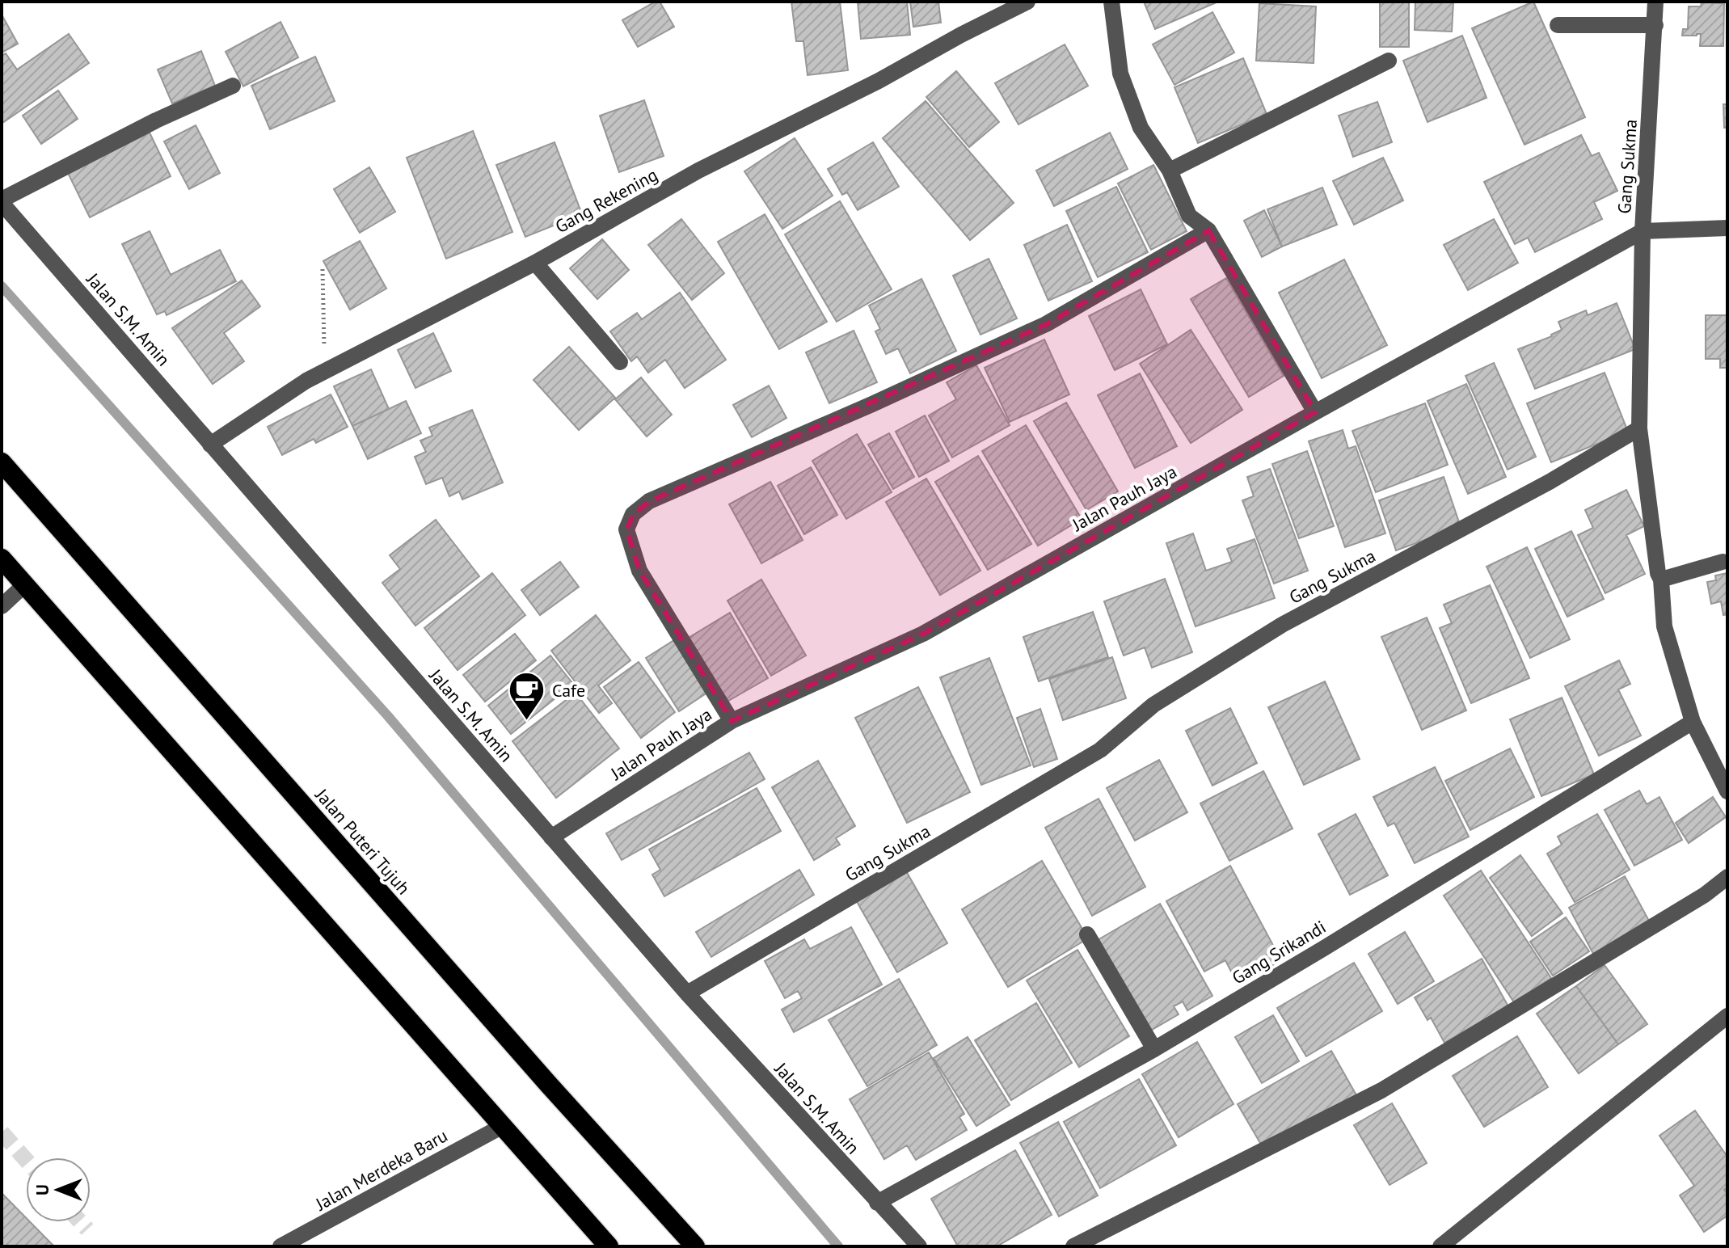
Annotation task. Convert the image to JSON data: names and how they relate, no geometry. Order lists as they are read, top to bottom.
{
  "streets": {
    "highway": ["Jalan Puteri Tujuh"],
    "street": [
      "Gang Sukma",
      "Gang Rekening",
      "Jalan S.M. Amin",
      "Jalan Pauh Jaya",
      "Gang Srikandi",
      "Jalan Merdeka Baru"
    ]
  },
  "crossings": [
    ["Gang Sukma", "Jalan S.M. Amin"],
    ["Gang Sukma", "Jalan Pauh Jaya"],
    ["Gang Rekening", "Jalan S.M. Amin"],
    ["Jalan S.M. Amin", "Jalan Pauh Jaya"],
    ["Jalan S.M. Amin", "Gang Srikandi"]
  ],
  "places": {
    "cafe": ["Cafe"]
  },
  "north": "left"
}
